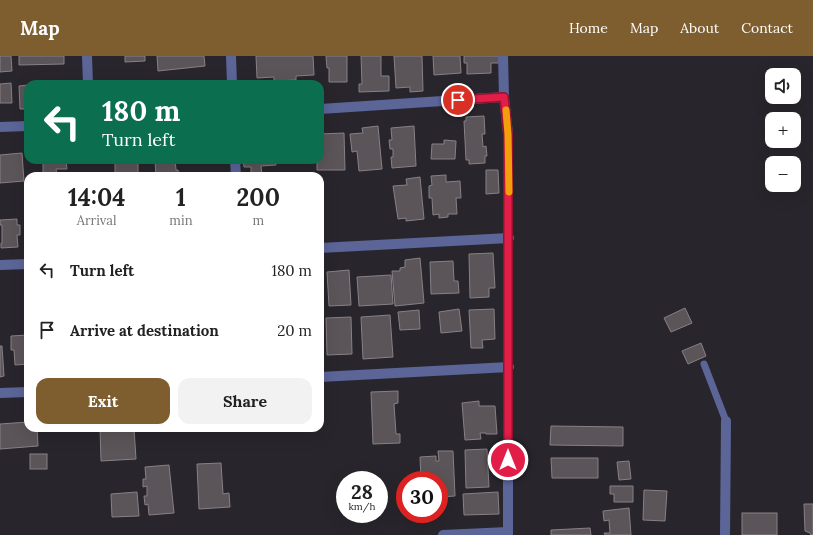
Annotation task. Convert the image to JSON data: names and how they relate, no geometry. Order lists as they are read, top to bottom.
{
  "page": {
    "header": "Map",
    "nav": [
      "Home",
      "Map",
      "About",
      "Contact"
    ],
    "map_buttons": ["+", "−"],
    "turn": ["180 m", "Turn left"],
    "eta": [
      "14:04",
      "Arrival",
      "1",
      "min",
      "200",
      "m"
    ],
    "list": [
      {
        "name": "Turn left",
        "value": "180 m"
      },
      {
        "name": "Arrive at destination",
        "value": "20 m"
      }
    ],
    "buttons": ["Exit", "Share"],
    "speed": "28 km/h",
    "limit": "30"
  }
}
